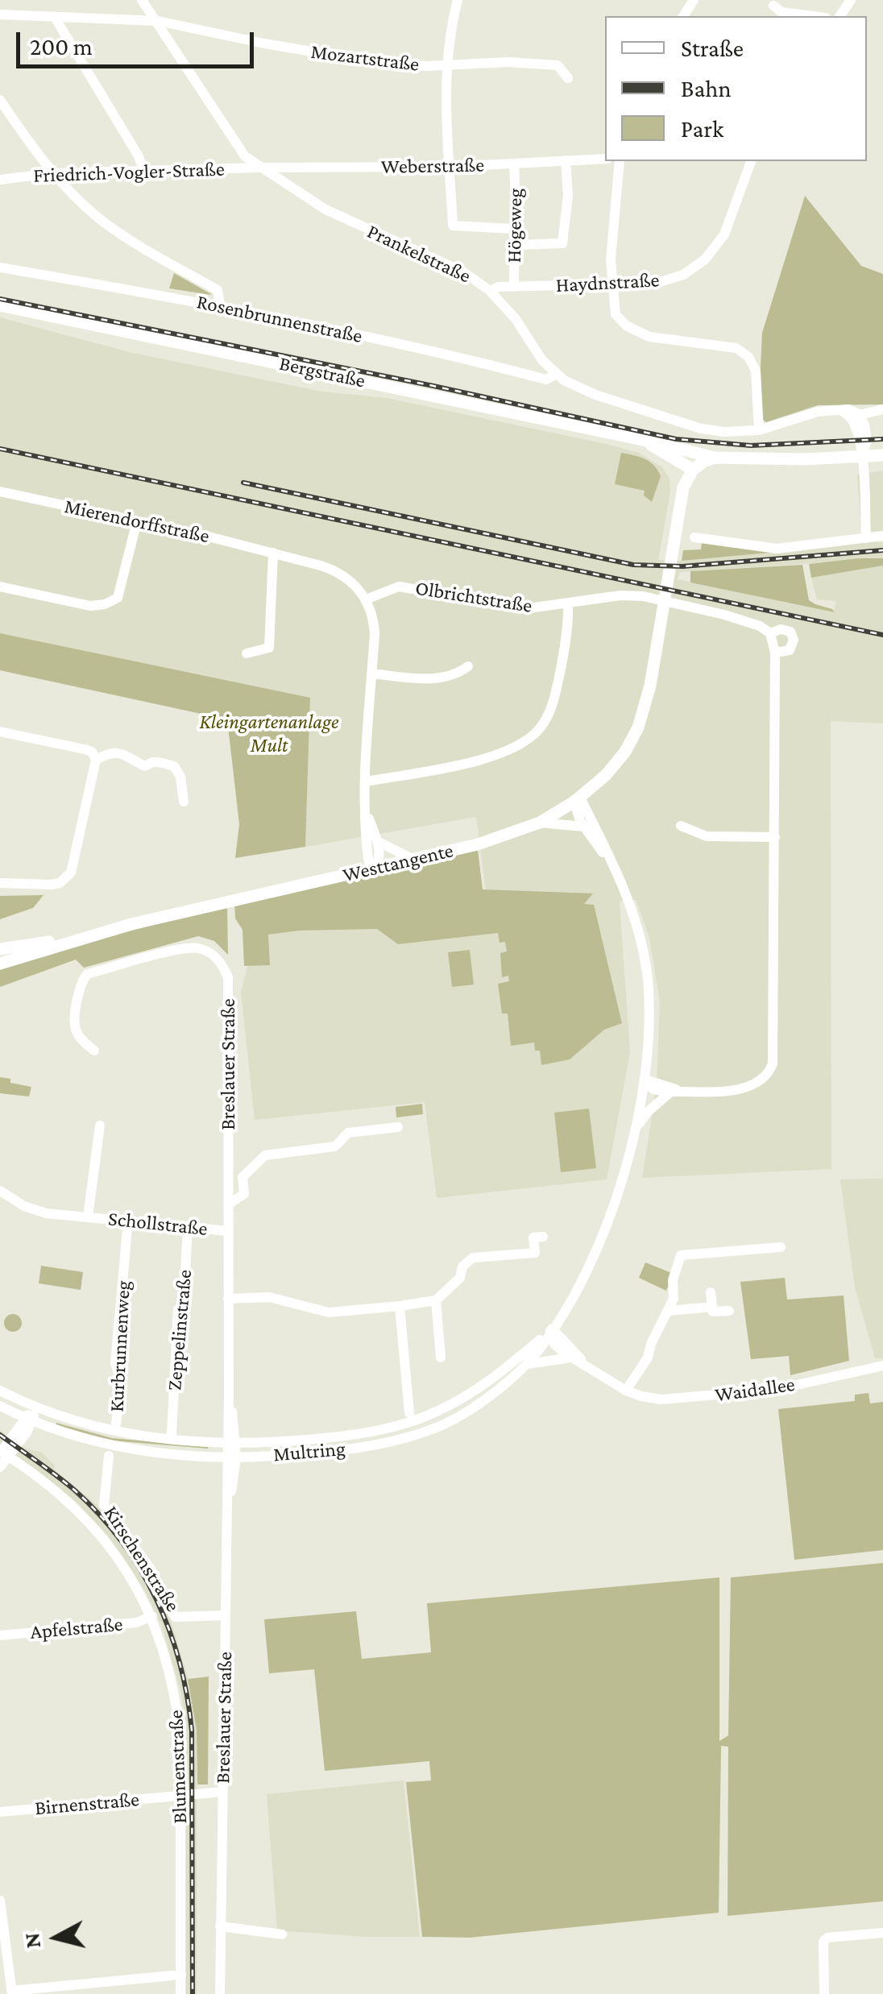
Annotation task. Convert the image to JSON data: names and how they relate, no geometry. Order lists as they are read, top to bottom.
{
  "streets": {
    "main road": ["Bergstraße", "Westtangente"],
    "street": [
      "Mozartstraße",
      "Weberstraße",
      "Friedrich-Vogler-Straße",
      "Högeweg",
      "Prankelstraße",
      "Haydnstraße",
      "Rosenbrunnenstraße",
      "Mierendorffstraße",
      "Olbrichtstraße",
      "Breslauer Straße",
      "Schollstraße",
      "Zeppelinstraße",
      "Kurbrunnenweg",
      "Waidallee",
      "Multring",
      "Kirschenstraße",
      "Apfelstraße",
      "Blumenstraße",
      "Birnenstraße"
    ]
  },
  "crossings": [
    ["Mozartstraße", "Prankelstraße"],
    ["Weberstraße", "Friedrich-Vogler-Straße"],
    ["Weberstraße", "Högeweg"],
    ["Weberstraße", "Prankelstraße"],
    ["Friedrich-Vogler-Straße", "Prankelstraße"],
    ["Högeweg", "Haydnstraße"],
    ["Prankelstraße", "Haydnstraße"],
    ["Prankelstraße", "Rosenbrunnenstraße"],
    ["Mierendorffstraße", "Olbrichtstraße"],
    ["Olbrichtstraße", "Multring"],
    ["Westtangente", "Multring"],
    ["Breslauer Straße", "Schollstraße"],
    ["Breslauer Straße", "Multring"],
    ["Breslauer Straße", "Kirschenstraße"],
    ["Breslauer Straße", "Birnenstraße"],
    ["Schollstraße", "Zeppelinstraße"],
    ["Schollstraße", "Kurbrunnenweg"],
    ["Waidallee", "Multring"],
    ["Apfelstraße", "Blumenstraße"],
    ["Blumenstraße", "Birnenstraße"]
  ],
  "parks": ["Kleingartenanlage Mult"],
  "legend": ["Straße", "Bahn", "Park"],
  "scale_bar": "200 m",
  "north": "left"
}
